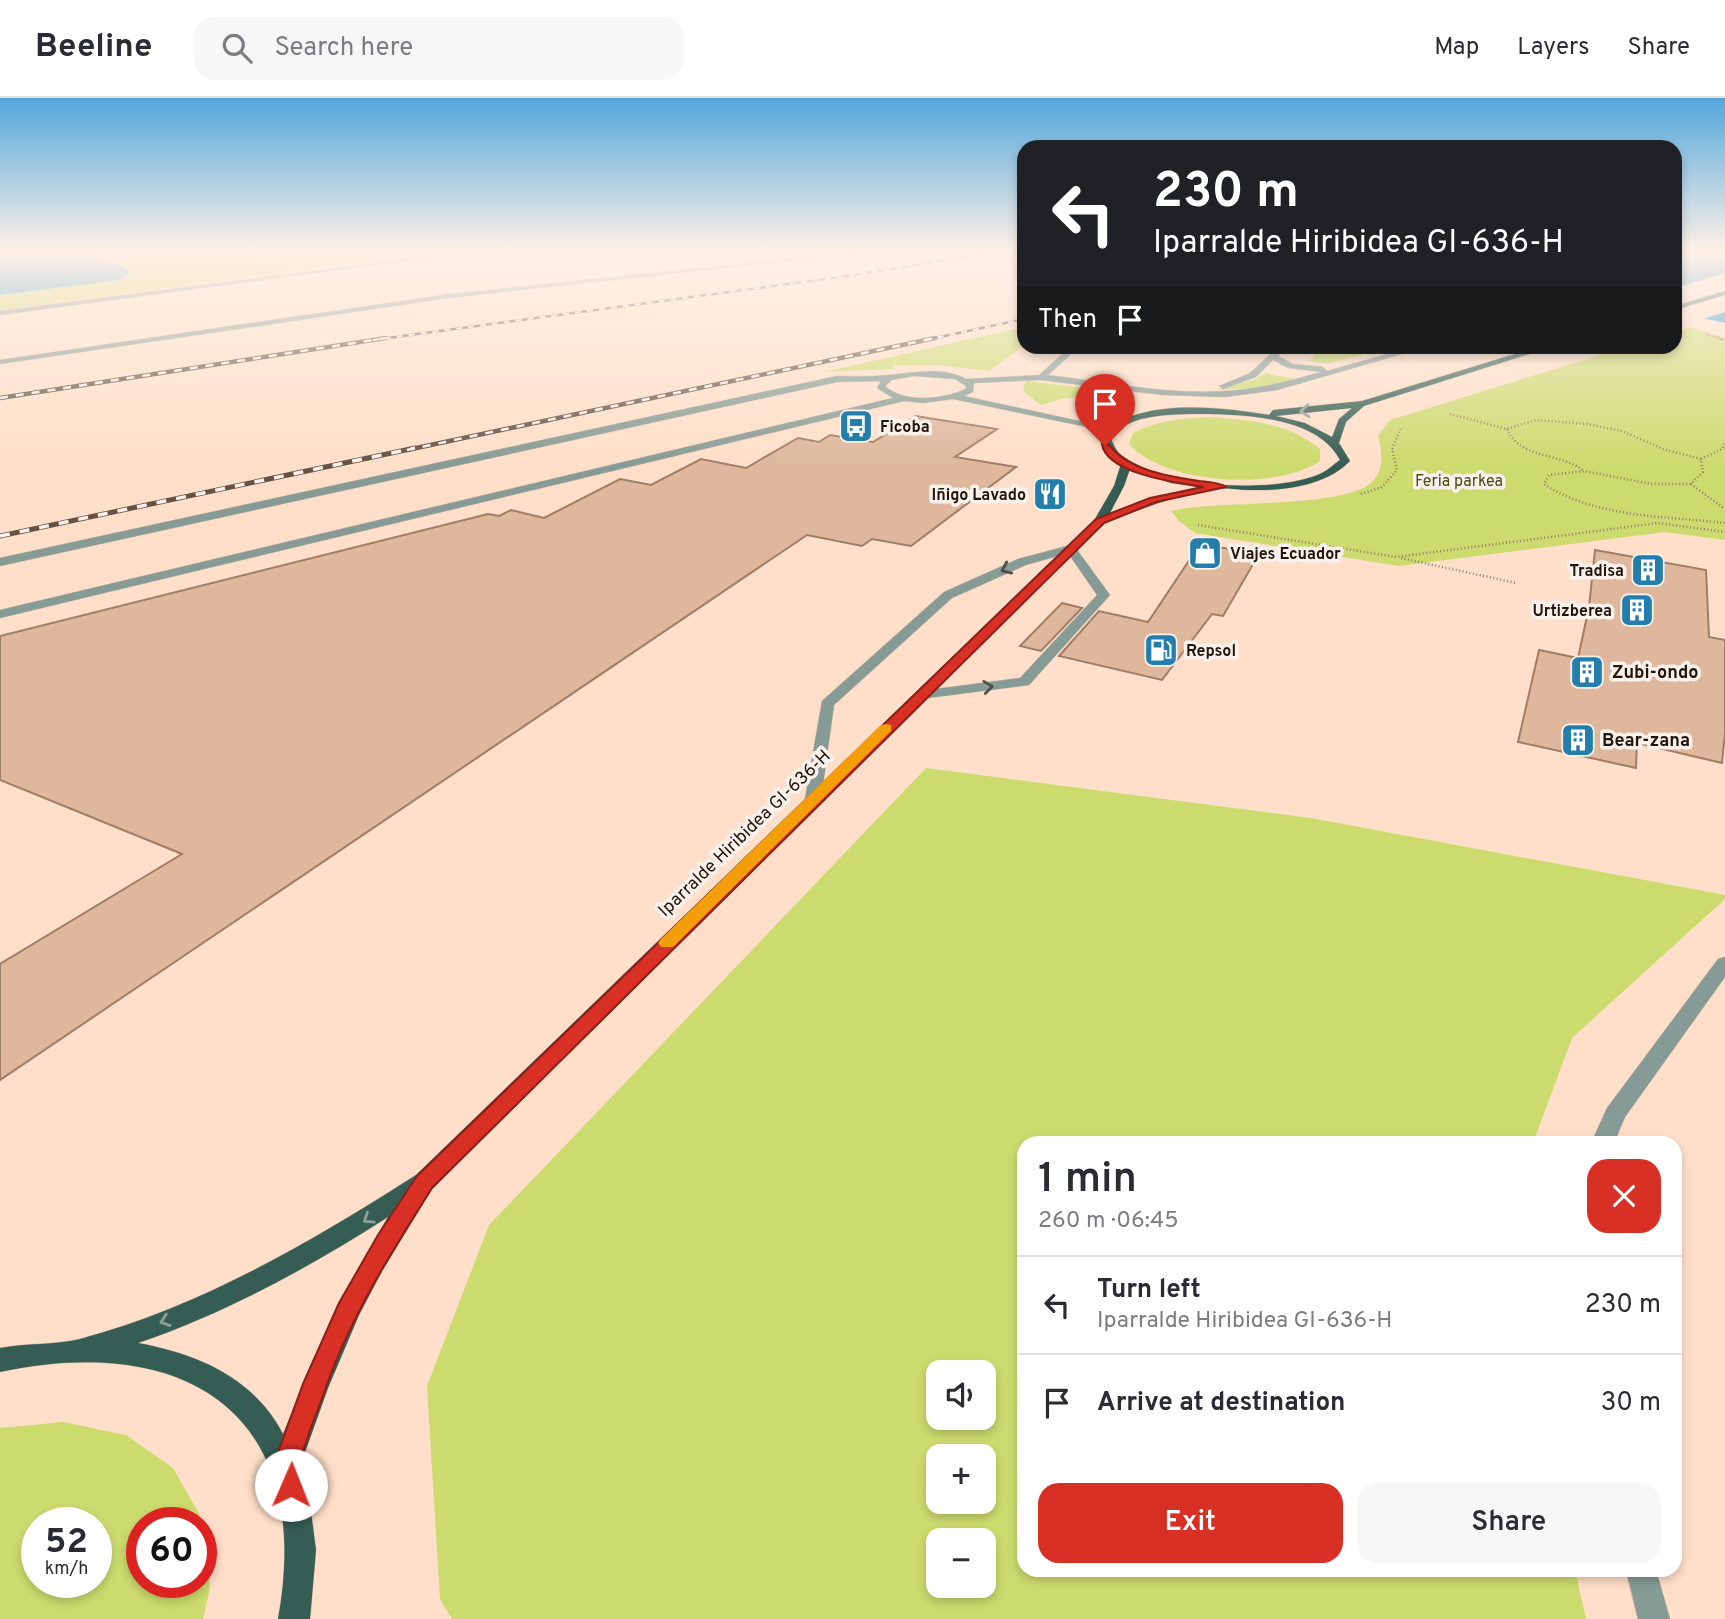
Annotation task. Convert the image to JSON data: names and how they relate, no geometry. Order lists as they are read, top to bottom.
{
  "streets": {
    "main road": ["Iparralde Hiribidea GI-636-H"]
  },
  "parks": ["Feria parkea"],
  "places": {
    "bus stop": ["Ficoba"],
    "restaurant": ["Iñigo Lavado"],
    "shop": ["Viajes Ecuador"],
    "building": [
      "Tradisa",
      "Urtizberea",
      "Zubi-ondo",
      "Bear-zana"
    ],
    "fuel station": ["Repsol"]
  },
  "page": {
    "header": "Beeline",
    "search": "Search here",
    "nav": ["Map", "Layers", "Share"],
    "turn": ["230 m", "Iparralde Hiribidea GI-636-H"],
    "then": "Then",
    "heading": ["1 min", "260 m · 06:45"],
    "list": [
      {
        "name": "Turn left",
        "note": "Iparralde Hiribidea GI-636-H",
        "value": "230 m"
      },
      {
        "name": "Arrive at destination",
        "value": "30 m"
      }
    ],
    "map_buttons": ["+", "−"],
    "buttons": ["Exit", "Share"],
    "speed": "52 km/h",
    "limit": "60"
  }
}
